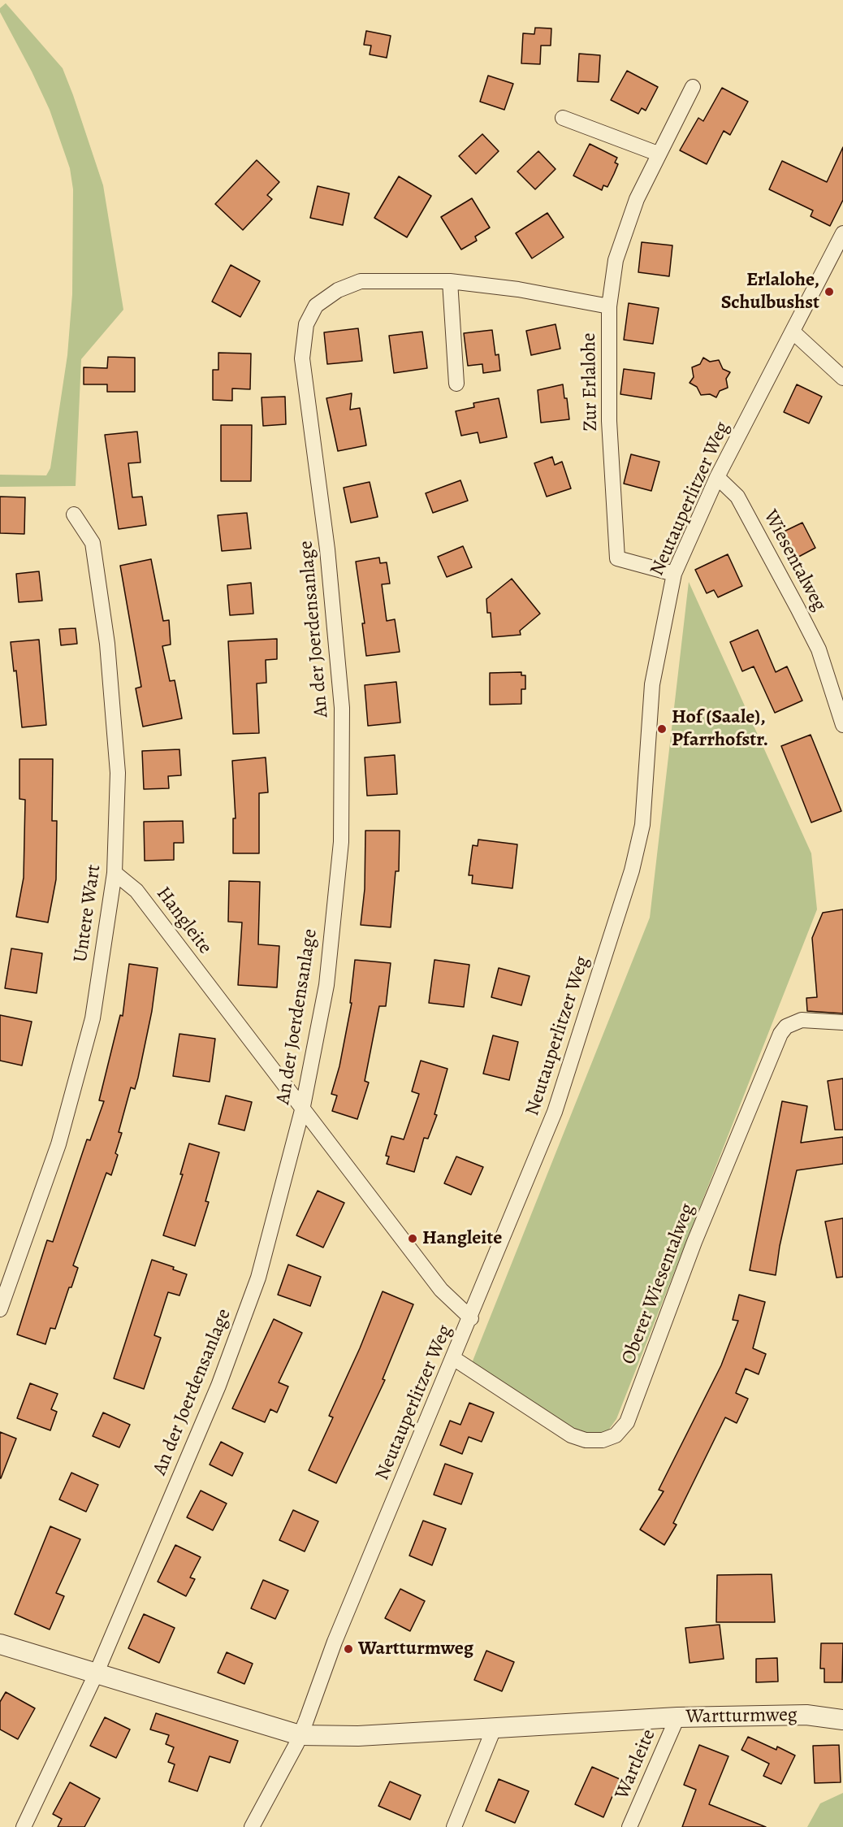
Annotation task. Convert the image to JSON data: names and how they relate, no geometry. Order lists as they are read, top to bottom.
{
  "streets": {
    "street": [
      "Zur Erlalohe",
      "Neutauperlitzer Weg",
      "Wiesentalweg",
      "An der Joerdensanlage",
      "Untere Wart",
      "Hangleite",
      "Oberer Wiesentalweg",
      "Wartturmweg",
      "Wartleite"
    ]
  },
  "crossings": [
    ["Zur Erlalohe", "Neutauperlitzer Weg"],
    ["Zur Erlalohe", "An der Joerdensanlage"],
    ["Neutauperlitzer Weg", "Wiesentalweg"],
    ["Neutauperlitzer Weg", "Hangleite"],
    ["Neutauperlitzer Weg", "Oberer Wiesentalweg"],
    ["Neutauperlitzer Weg", "Wartturmweg"],
    ["An der Joerdensanlage", "Hangleite"],
    ["An der Joerdensanlage", "Wartturmweg"],
    ["Untere Wart", "Hangleite"],
    ["Wartturmweg", "Wartleite"]
  ],
  "places": [
    "Erlalohe, Schulbushst",
    "Hof (Saale), Pfarrhofstr.",
    "Hangleite",
    "Wartturmweg"
  ]
}
